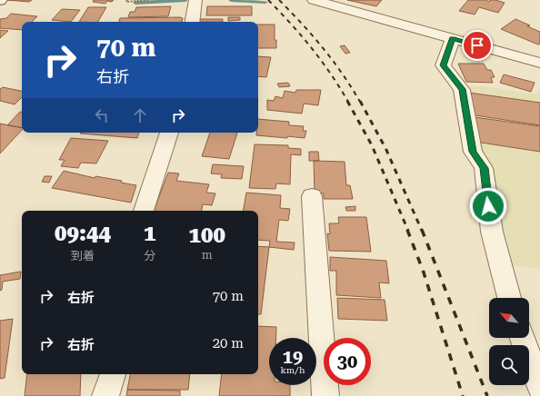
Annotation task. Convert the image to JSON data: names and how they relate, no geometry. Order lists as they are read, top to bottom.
{
  "north": "top left",
  "page": {
    "turn": ["70 m", "右折"],
    "eta": [
      "09:44",
      "到着",
      "1",
      "分",
      "100",
      "m"
    ],
    "list": [
      {
        "name": "右折",
        "value": "70 m"
      },
      {
        "name": "右折",
        "value": "20 m"
      }
    ],
    "speed": "19 km/h",
    "limit": "30"
  }
}
